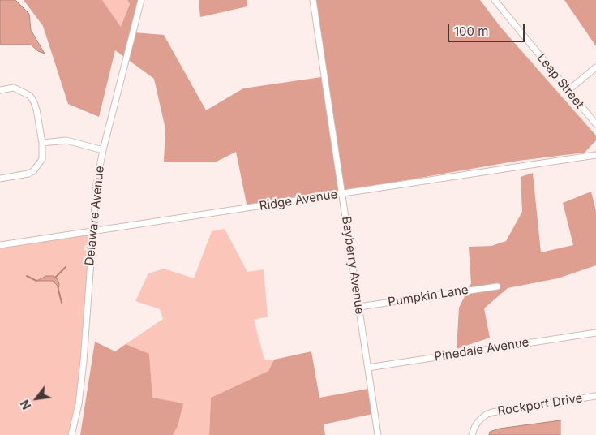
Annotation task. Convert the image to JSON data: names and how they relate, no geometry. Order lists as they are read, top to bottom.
{
  "streets": {
    "street": [
      "Leap Street",
      "Ridge Avenue",
      "Delaware Avenue",
      "Bayberry Avenue",
      "Pumpkin Lane",
      "Pinedale Avenue",
      "Rockport Drive"
    ]
  },
  "crossings": [
    ["Ridge Avenue", "Delaware Avenue"],
    ["Ridge Avenue", "Bayberry Avenue"],
    ["Bayberry Avenue", "Pumpkin Lane"],
    ["Bayberry Avenue", "Pinedale Avenue"]
  ],
  "scale_bar": "100 m",
  "north": "bottom left"
}
